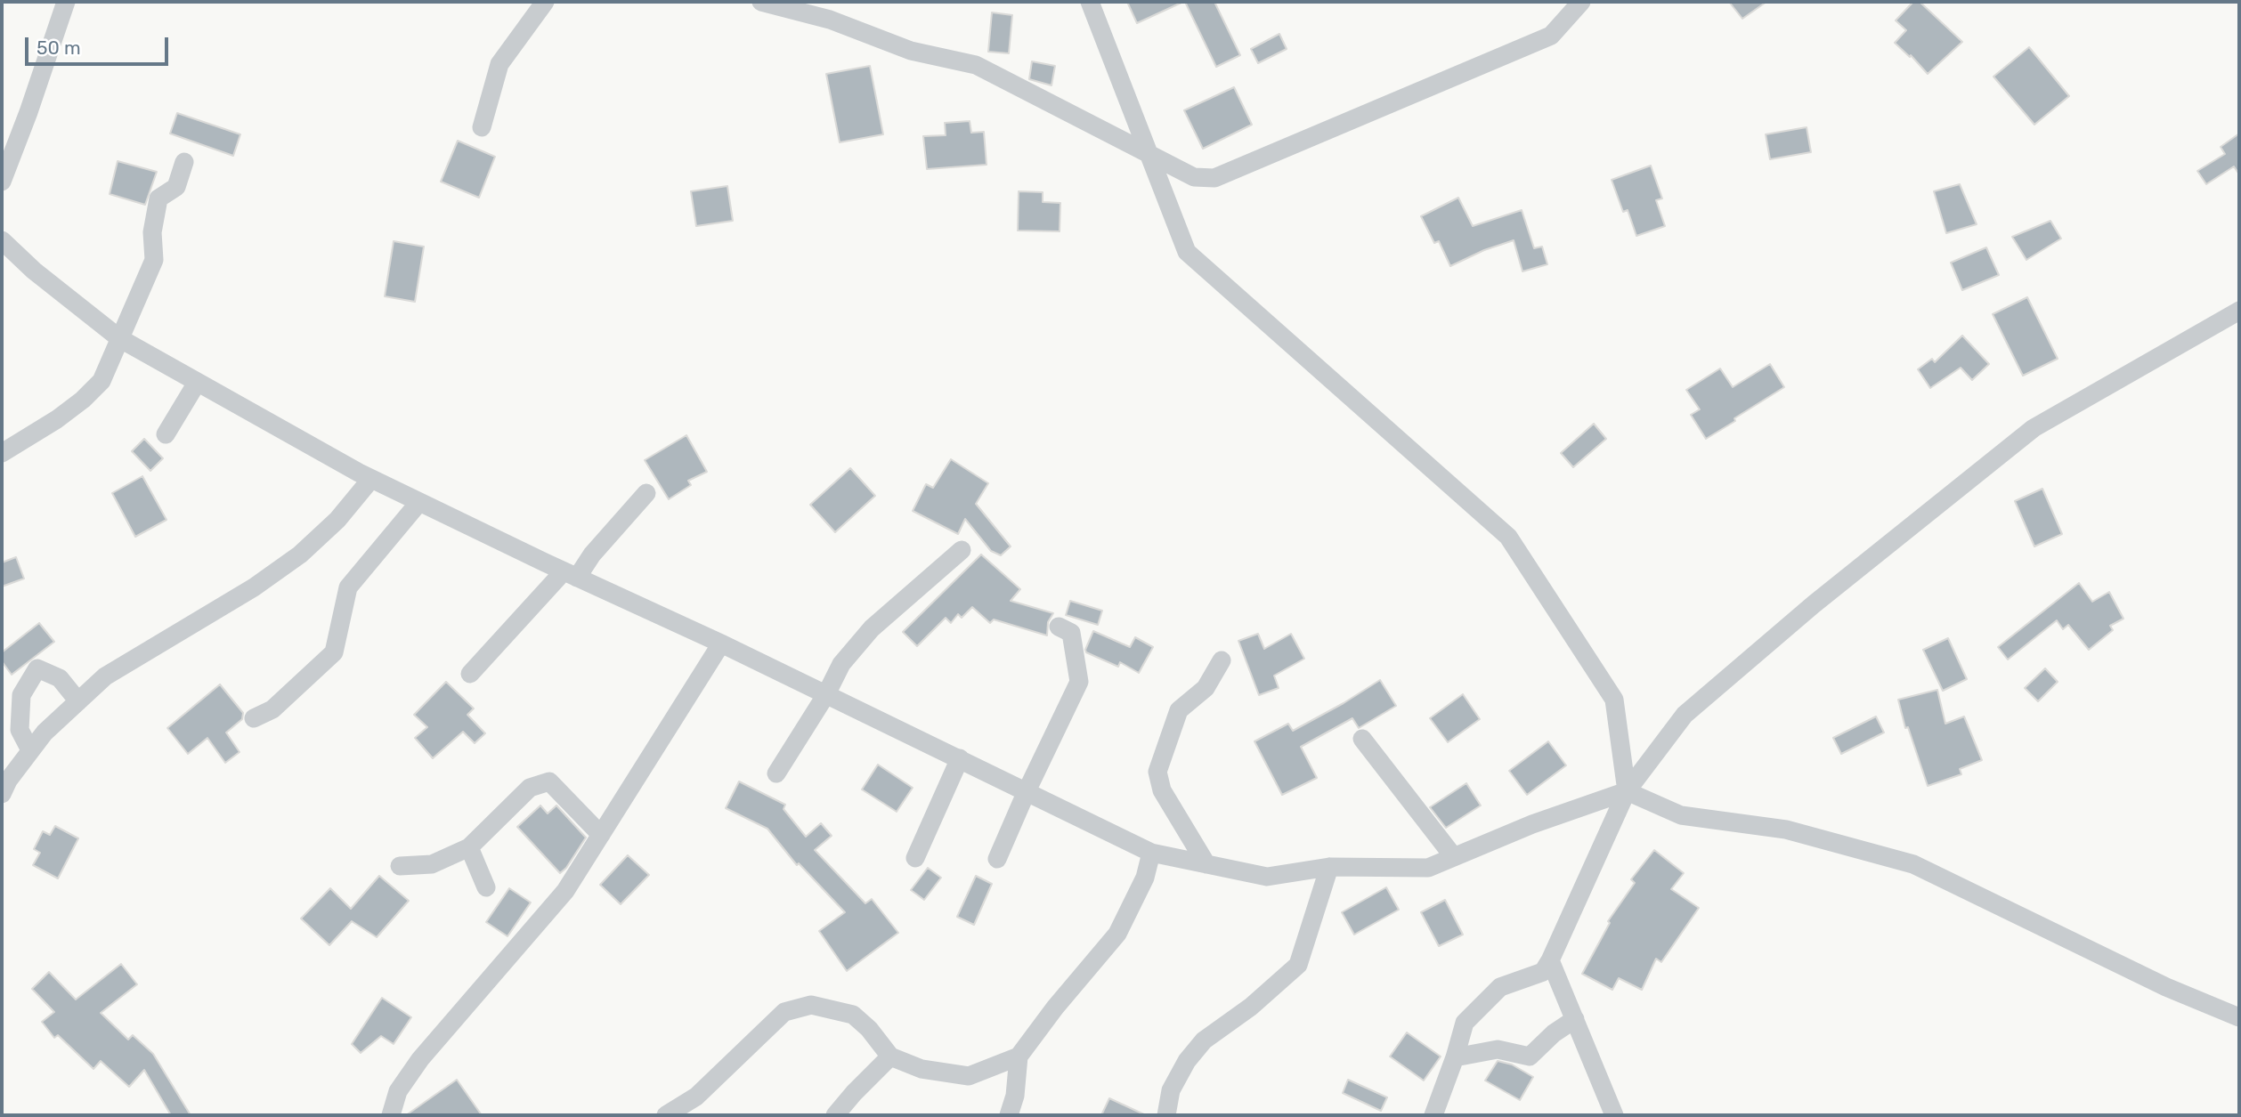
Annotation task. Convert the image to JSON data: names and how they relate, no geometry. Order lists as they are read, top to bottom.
{
  "scale_bar": "50 m"
}
